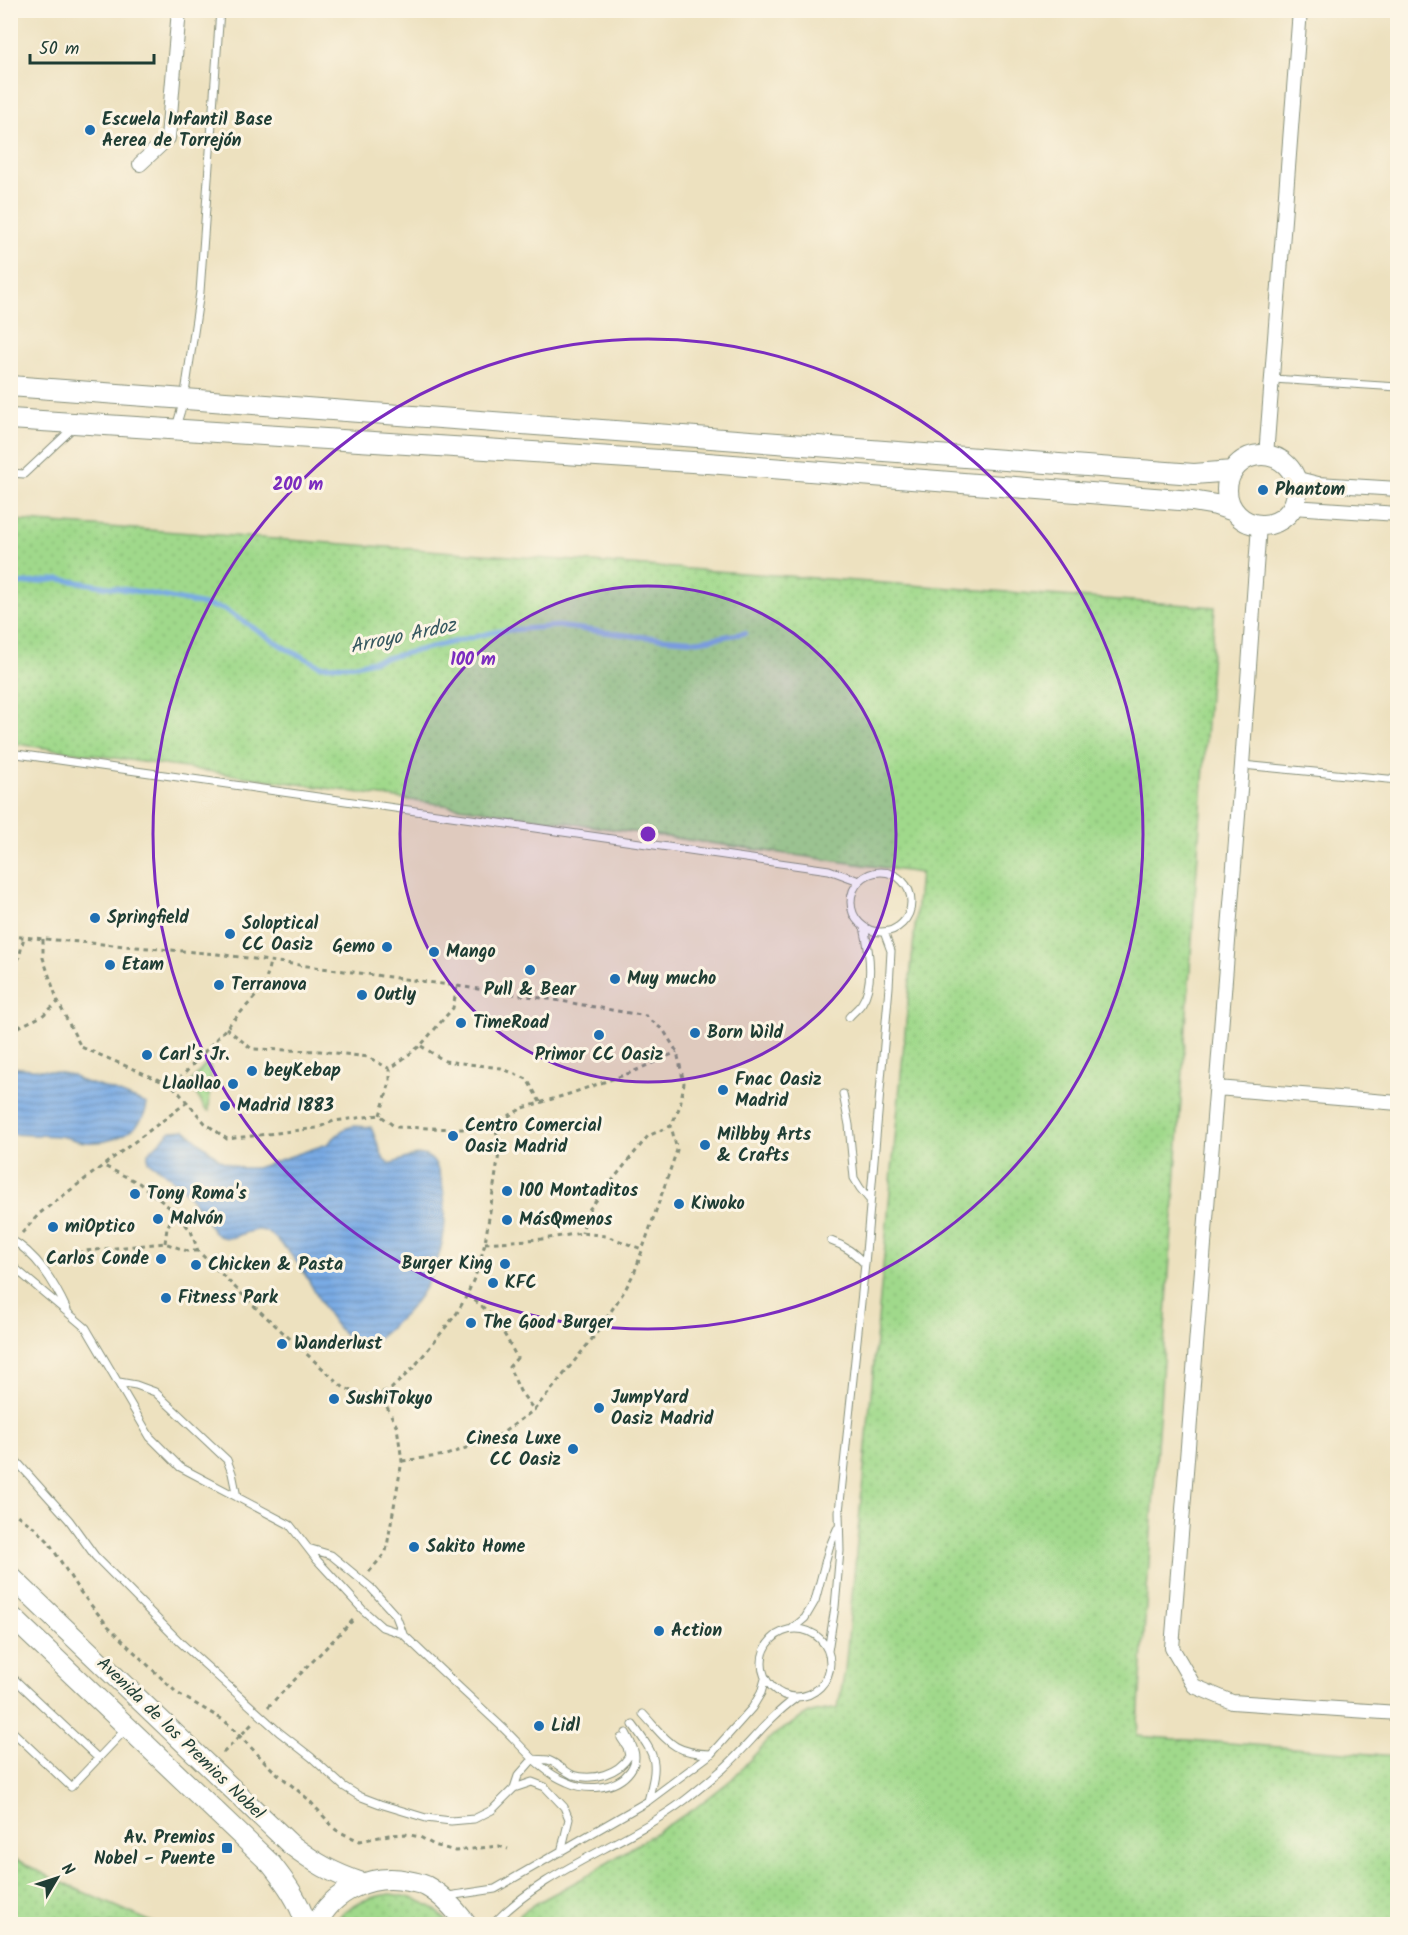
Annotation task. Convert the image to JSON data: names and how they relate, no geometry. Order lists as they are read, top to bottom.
{
  "streets": {
    "street": ["Avenida de los Premios Nobel"]
  },
  "water": ["Arroyo Ardoz"],
  "places": {
    "other": [
      "Escuela Infantil Base Aerea de Torrejón",
      "Phantom",
      "Springfield",
      "Soloptical CC Oasiz",
      "Gemo",
      "Mango",
      "Etam",
      "Pull & Bear",
      "Muy mucho",
      "Terranova",
      "Outly",
      "TimeRoad",
      "Born Wild",
      "Primor CC Oasiz",
      "Carl's Jr.",
      "beyKebap",
      "Llaollao",
      "Fnac Oasiz Madrid",
      "Madrid 1883",
      "Centro Comercial Oasiz Madrid",
      "Milbby Arts & Crafts",
      "100 Montaditos",
      "Tony Roma's",
      "Kiwoko",
      "Malvón",
      "MásQmenos",
      "miOptico",
      "Carlos Conde",
      "Burger King",
      "Chicken & Pasta",
      "KFC",
      "Fitness Park",
      "The Good Burger",
      "Wanderlust",
      "SushiTokyo",
      "JumpYard Oasiz Madrid",
      "Cinesa Luxe CC Oasiz",
      "Sakito Home",
      "Action",
      "Lidl"
    ],
    "transit": ["Av. Premios Nobel - Puente"]
  },
  "scale_bar": "50 m",
  "north": "top right",
  "rings": ["200 m", "100 m"]
}
